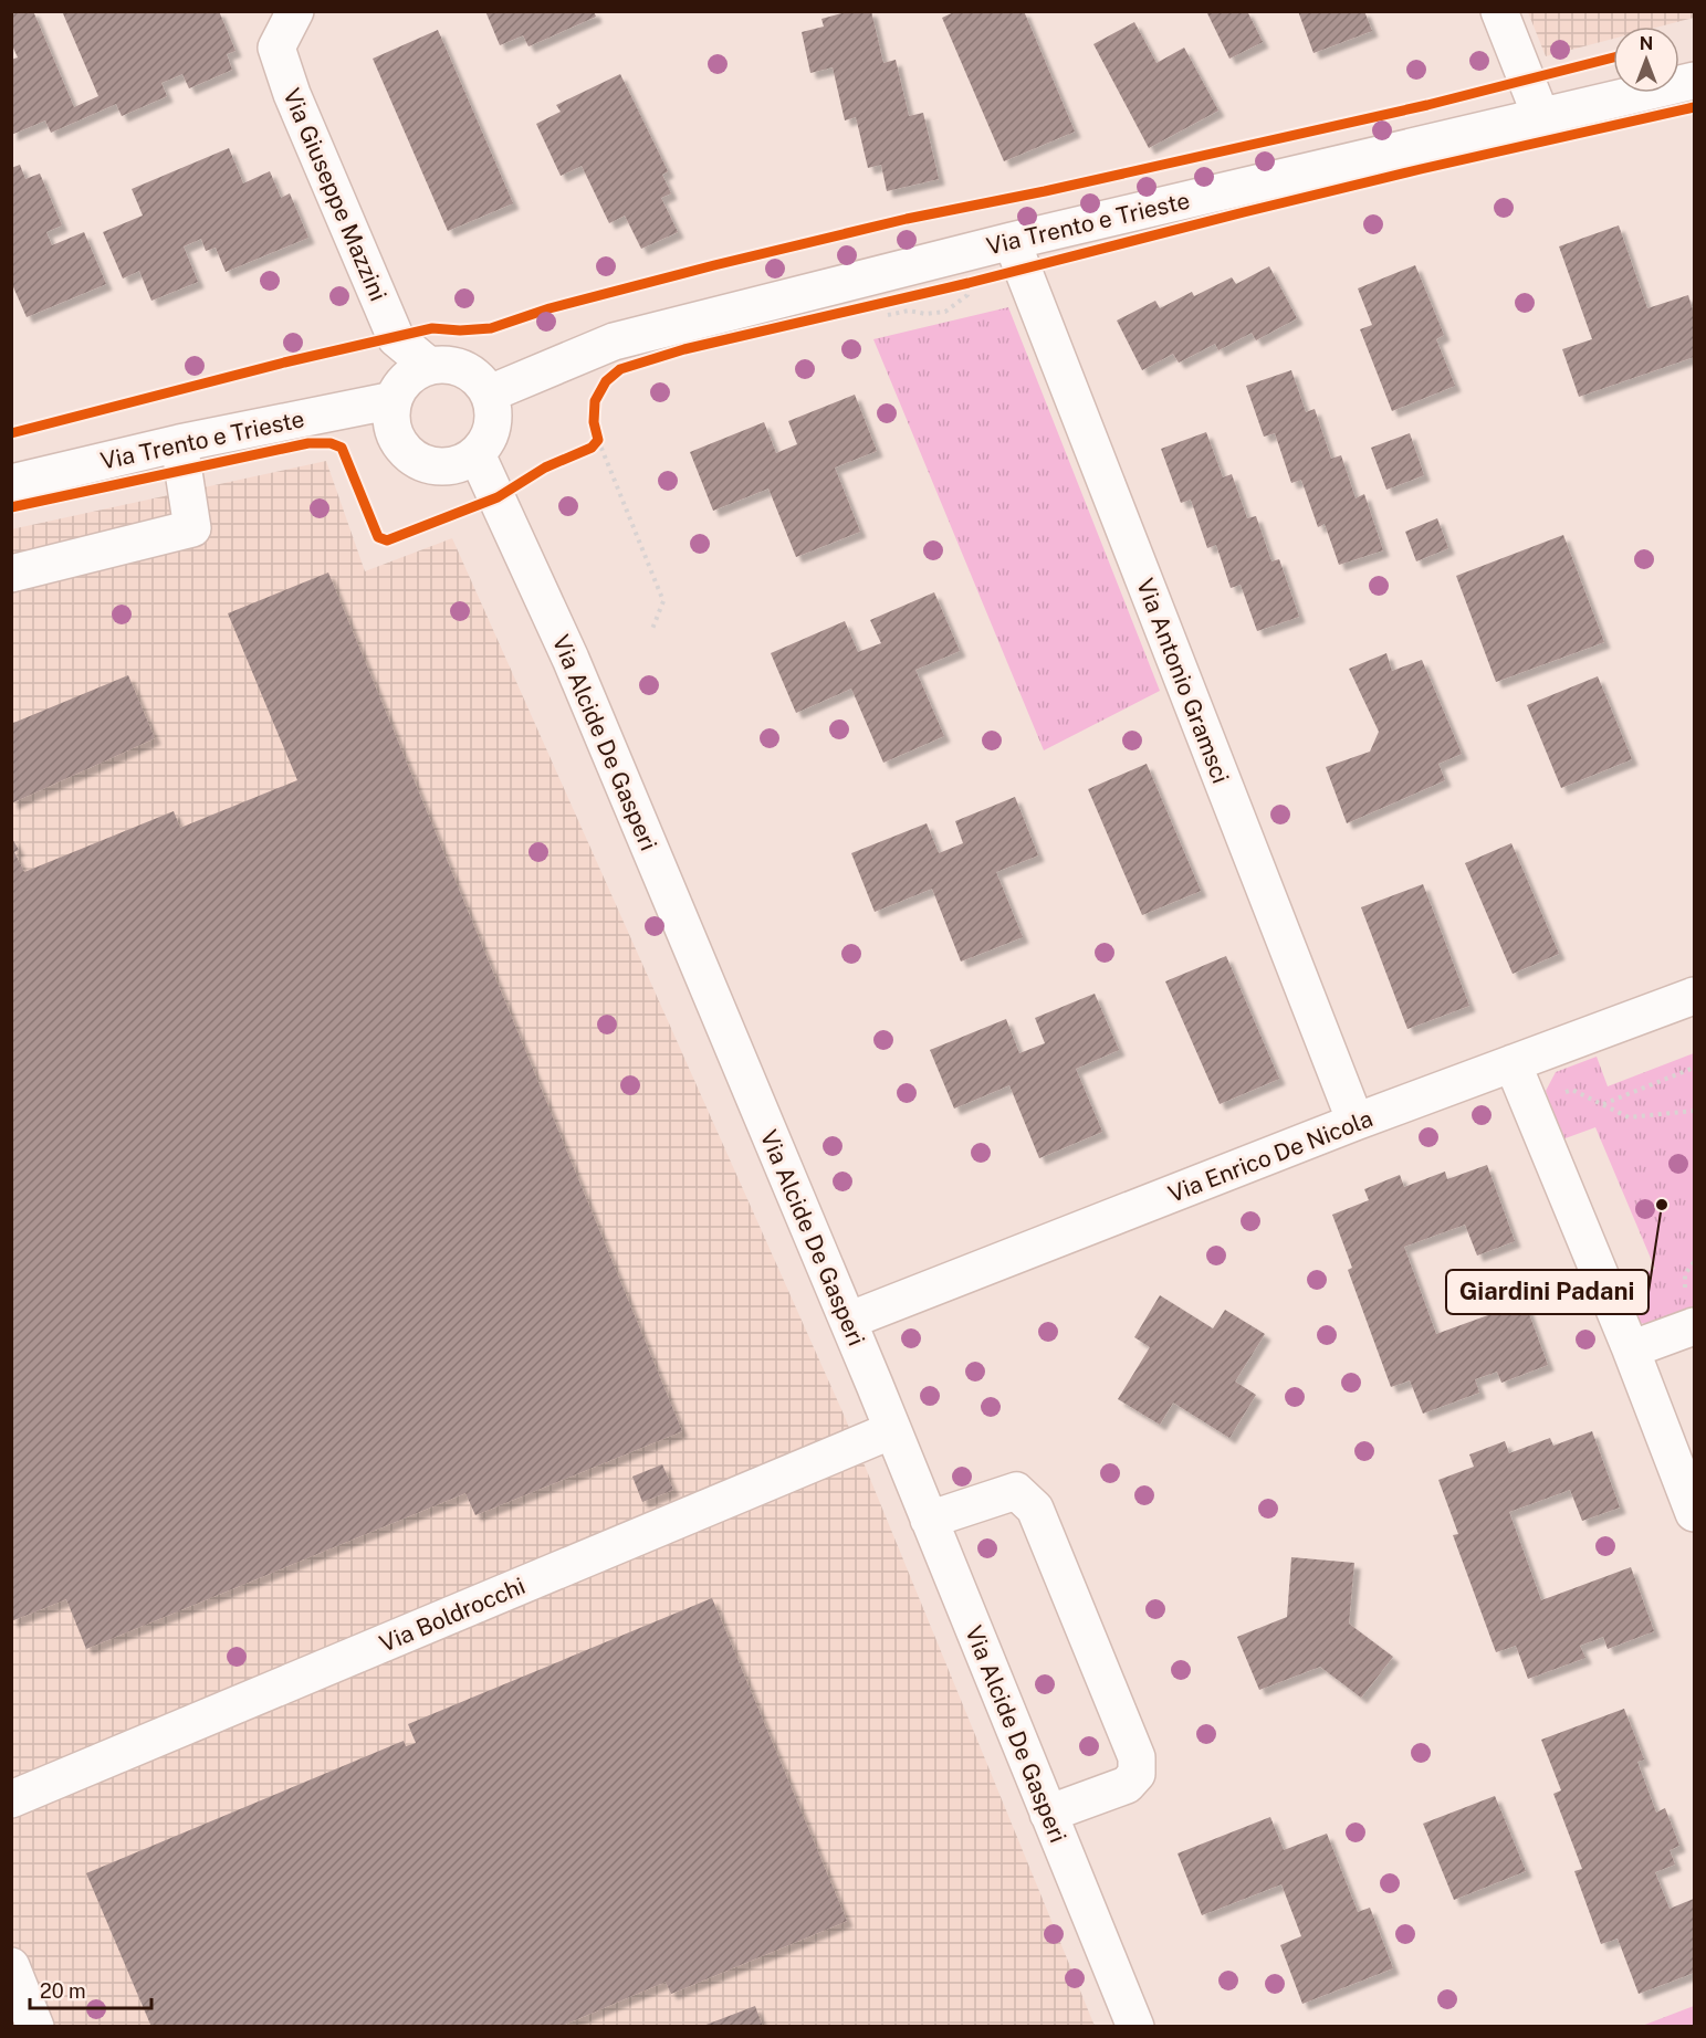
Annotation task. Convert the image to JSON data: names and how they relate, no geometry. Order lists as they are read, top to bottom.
{
  "streets": {
    "street": [
      "Via Giuseppe Mazzini",
      "Via Trento e Trieste",
      "Via Antonio Gramsci",
      "Via Alcide De Gasperi",
      "Via Enrico De Nicola",
      "Via Boldrocchi"
    ]
  },
  "crossings": [
    ["Via Giuseppe Mazzini", "Via Trento e Trieste"],
    ["Via Giuseppe Mazzini", "Via Alcide De Gasperi"],
    ["Via Trento e Trieste", "Via Antonio Gramsci"],
    ["Via Trento e Trieste", "Via Alcide De Gasperi"],
    ["Via Antonio Gramsci", "Via Enrico De Nicola"],
    ["Via Alcide De Gasperi", "Via Enrico De Nicola"],
    ["Via Alcide De Gasperi", "Via Boldrocchi"]
  ],
  "places": ["Giardini Padani"],
  "scale_bar": "20 m",
  "north": "top"
}
